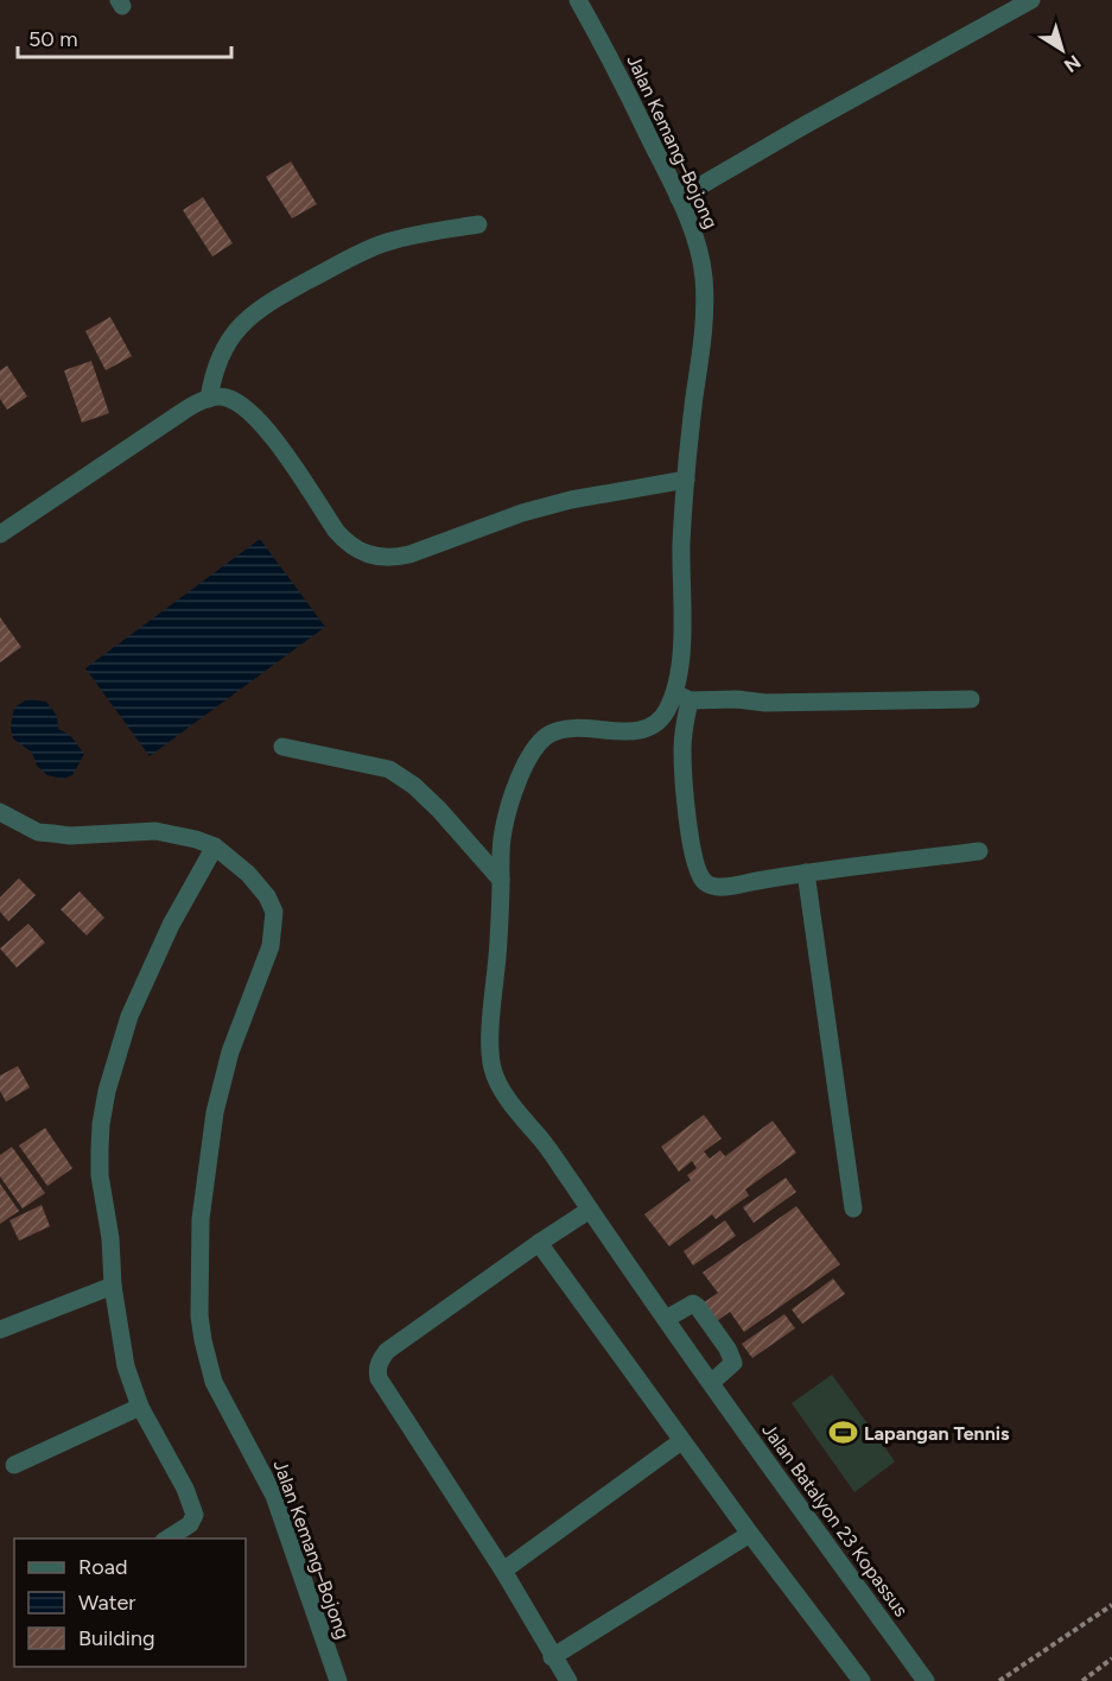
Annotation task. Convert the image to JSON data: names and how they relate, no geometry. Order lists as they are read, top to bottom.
{
  "streets": {
    "street": ["Jalan Kemang–Bojong", "Jalan Batalyon 23 Kopassus"]
  },
  "places": {
    "sports": ["Lapangan Tennis"]
  },
  "legend": ["Road", "Water", "Building"],
  "scale_bar": "50 m",
  "north": "bottom right"
}
